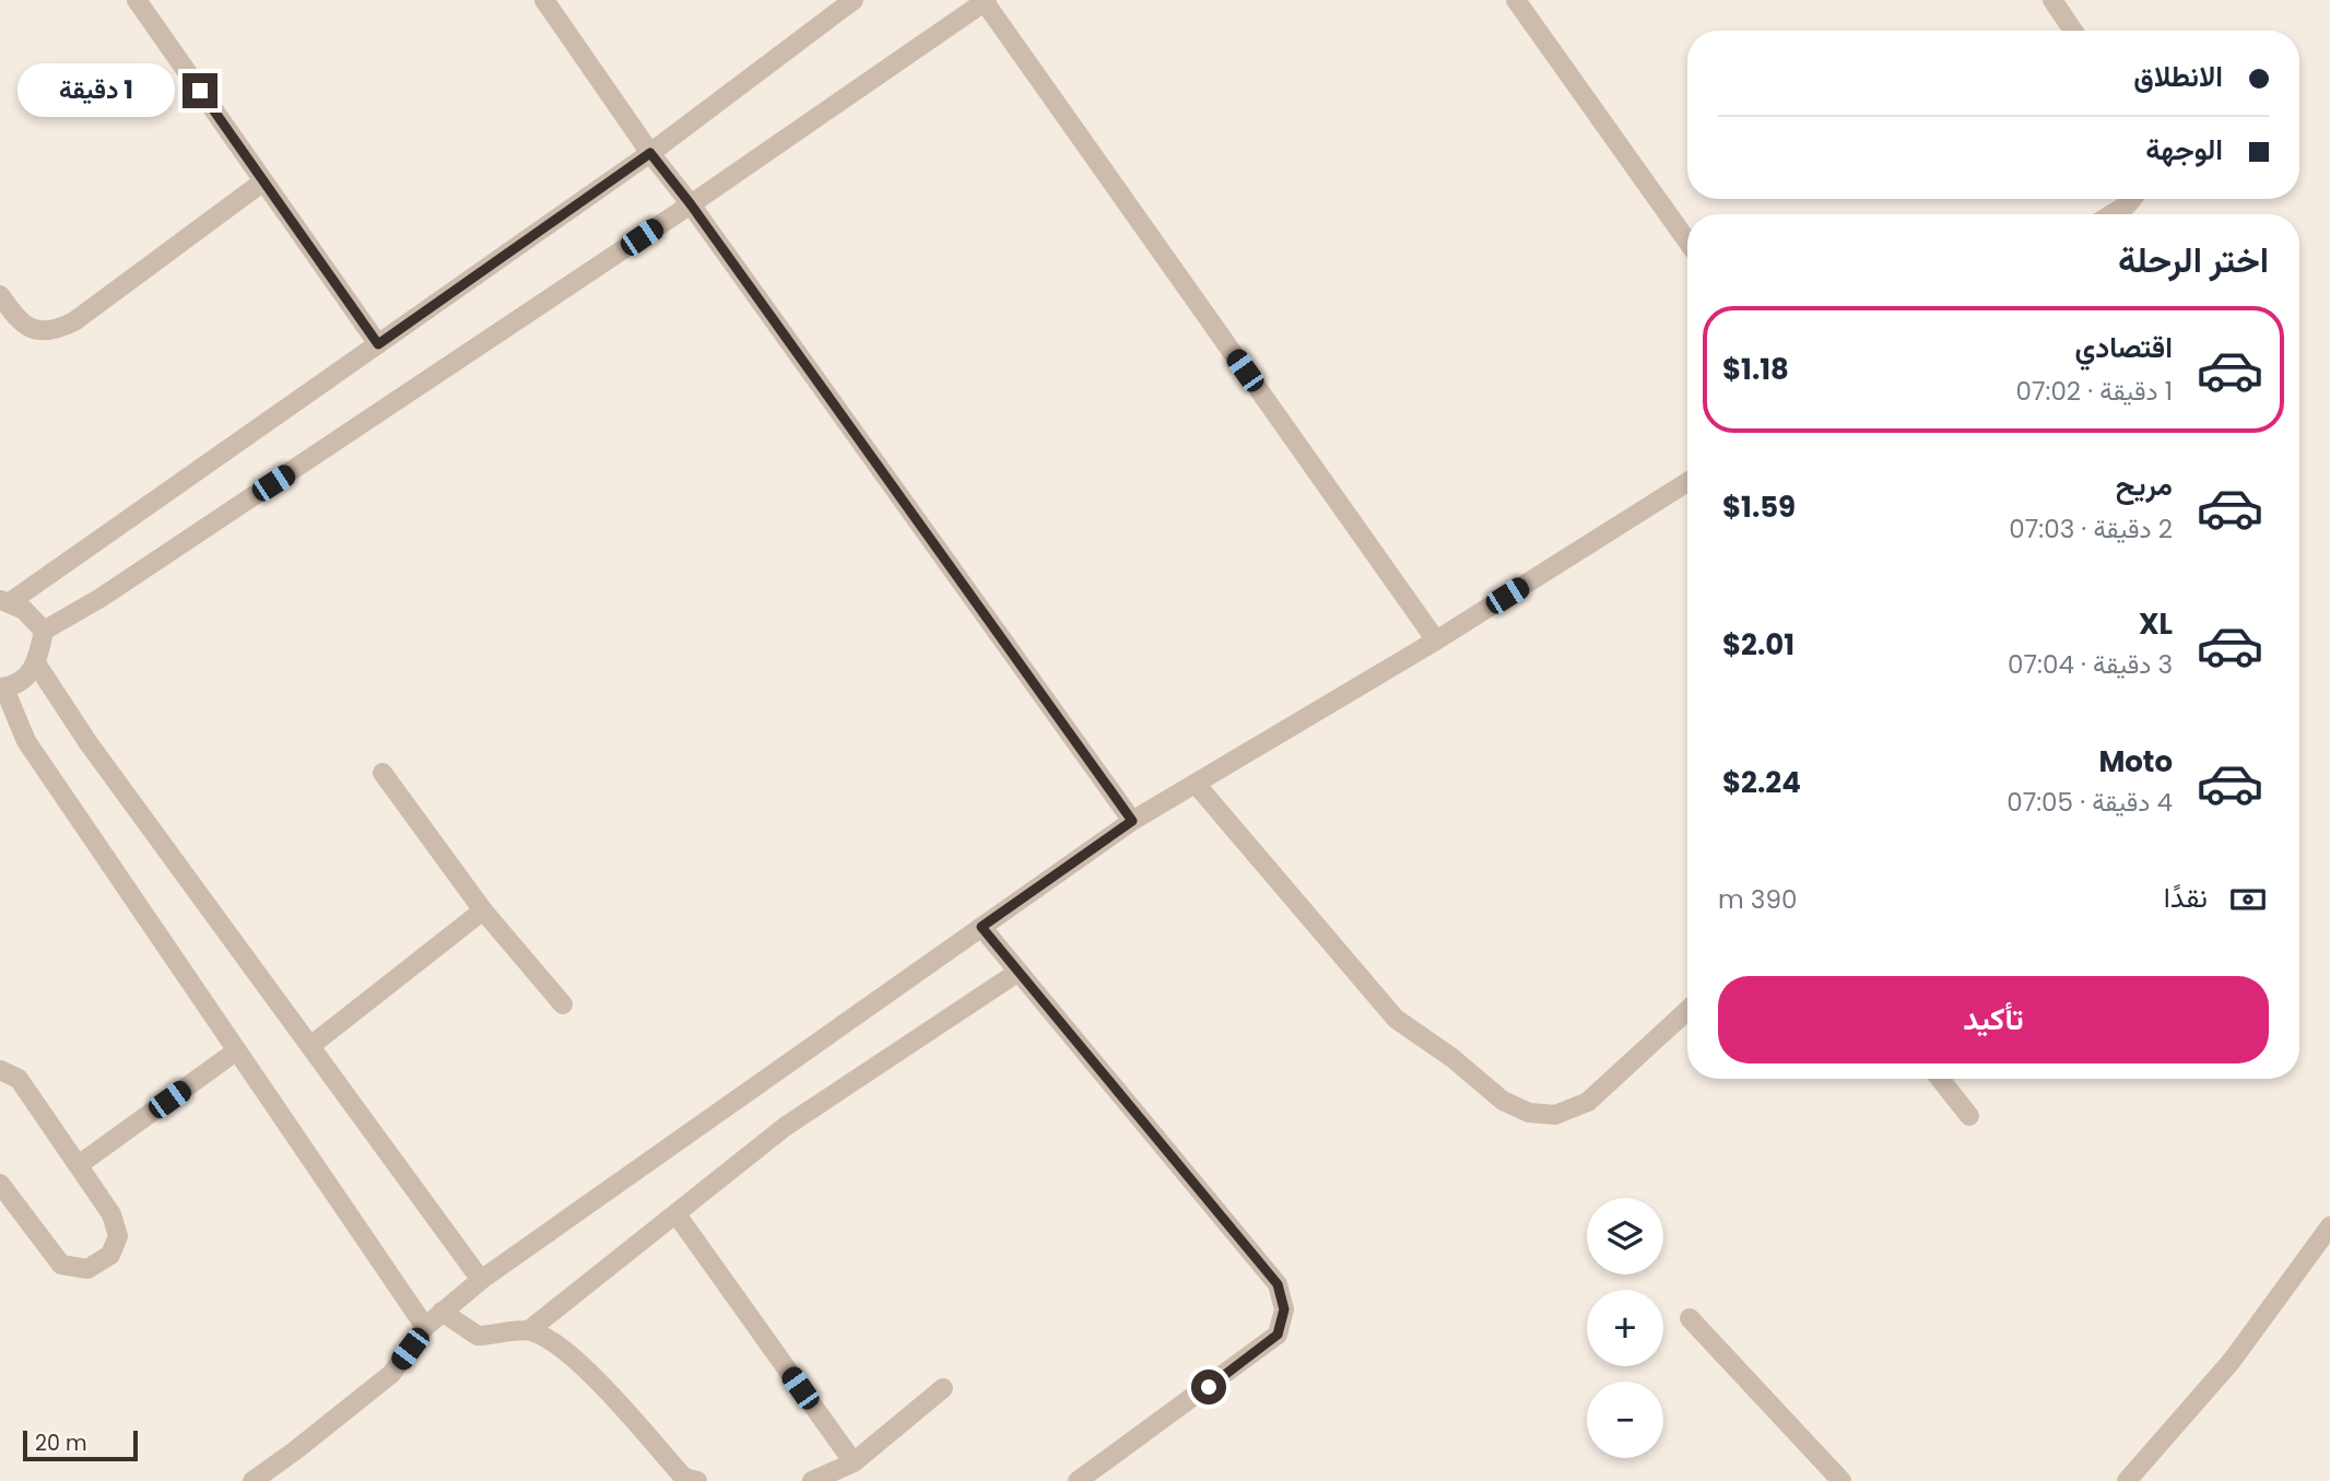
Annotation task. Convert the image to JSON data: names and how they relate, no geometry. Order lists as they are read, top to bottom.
{
  "scale_bar": "20 m",
  "page": {
    "banner": ["الانطلاق", "الوجهة"],
    "bubble": "1 دقيقة",
    "heading": "اختر الرحلة",
    "list": [
      {
        "name": "اقتصادي",
        "note": "1 دقيقة · 07:02",
        "value": "$1.18"
      },
      {
        "name": "مريح",
        "note": "2 دقيقة · 07:03",
        "value": "$1.59"
      },
      {
        "name": "XL",
        "note": "3 دقيقة · 07:04",
        "value": "$2.01"
      },
      {
        "name": "Moto",
        "note": "4 دقيقة · 07:05",
        "value": "$2.24"
      }
    ],
    "pay": ["نقدًا", "390 m"],
    "buttons": "تأكيد",
    "map_buttons": ["+", "−"],
    "scale": "20 m"
  }
}
